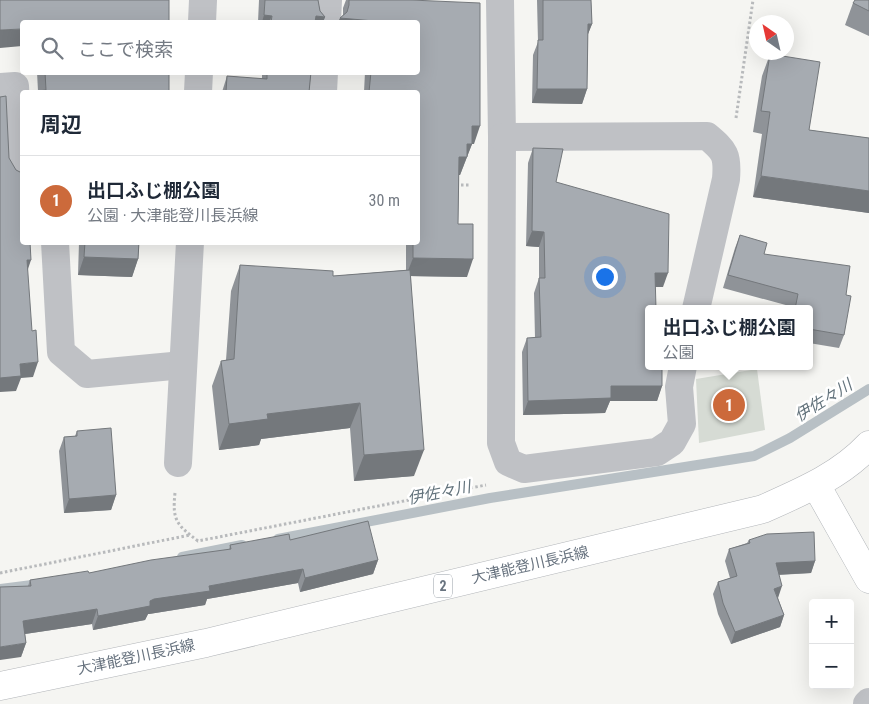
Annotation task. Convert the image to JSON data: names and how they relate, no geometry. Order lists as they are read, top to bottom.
{
  "streets": {
    "main road": ["大津能登川長浜線", "2"]
  },
  "water": ["伊佐々川"],
  "north": "top left",
  "page": {
    "search": "ここで検索",
    "heading": "周辺",
    "list": [
      {
        "mark": "1",
        "name": "出口ふじ棚公園",
        "note": "公園 · 大津能登川長浜線",
        "value": "30 m"
      }
    ],
    "popup": ["出口ふじ棚公園", "公園"],
    "pins": "1",
    "map_buttons": ["+", "−"]
  }
}
